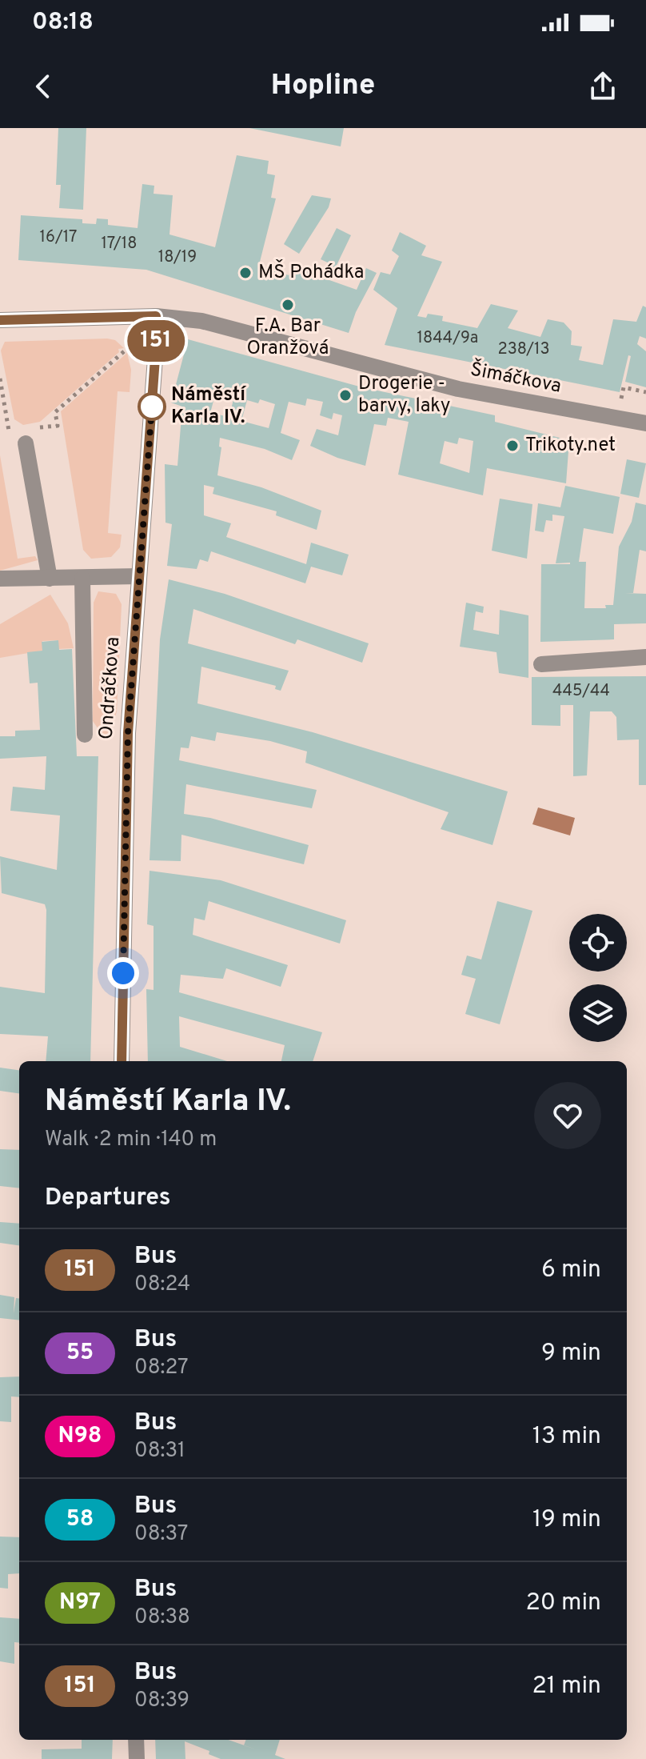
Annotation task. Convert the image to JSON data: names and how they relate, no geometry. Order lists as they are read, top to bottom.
{
  "streets": {
    "street": ["Šimáčkova", "Ondráčkova"]
  },
  "crossings": [
    ["Šimáčkova", "Ondráčkova"]
  ],
  "places": [
    "MŠ Pohádka",
    "F.A. Bar Oranžová",
    "Drogerie - barvy, laky",
    "Náměstí Karla IV.",
    "Trikoty.net"
  ],
  "lines": ["bus line 151"],
  "house_numbers": [
    "16/17",
    "17/18",
    "18/19",
    "1844/9a",
    "238/13",
    "445/44"
  ],
  "page": {
    "status": "08:18",
    "header": "Hopline",
    "on_map": "151",
    "heading": [
      ["Náměstí Karla IV.", "Walk · 2 min · 140 m"],
      "Departures"
    ],
    "list": [
      {
        "mark": "151",
        "name": "Bus",
        "note": "08:24",
        "value": "6 min"
      },
      {
        "mark": "55",
        "name": "Bus",
        "note": "08:27",
        "value": "9 min"
      },
      {
        "mark": "N98",
        "name": "Bus",
        "note": "08:31",
        "value": "13 min"
      },
      {
        "mark": "58",
        "name": "Bus",
        "note": "08:37",
        "value": "19 min"
      },
      {
        "mark": "N97",
        "name": "Bus",
        "note": "08:38",
        "value": "20 min"
      },
      {
        "mark": "151",
        "name": "Bus",
        "note": "08:39",
        "value": "21 min"
      }
    ]
  }
}
